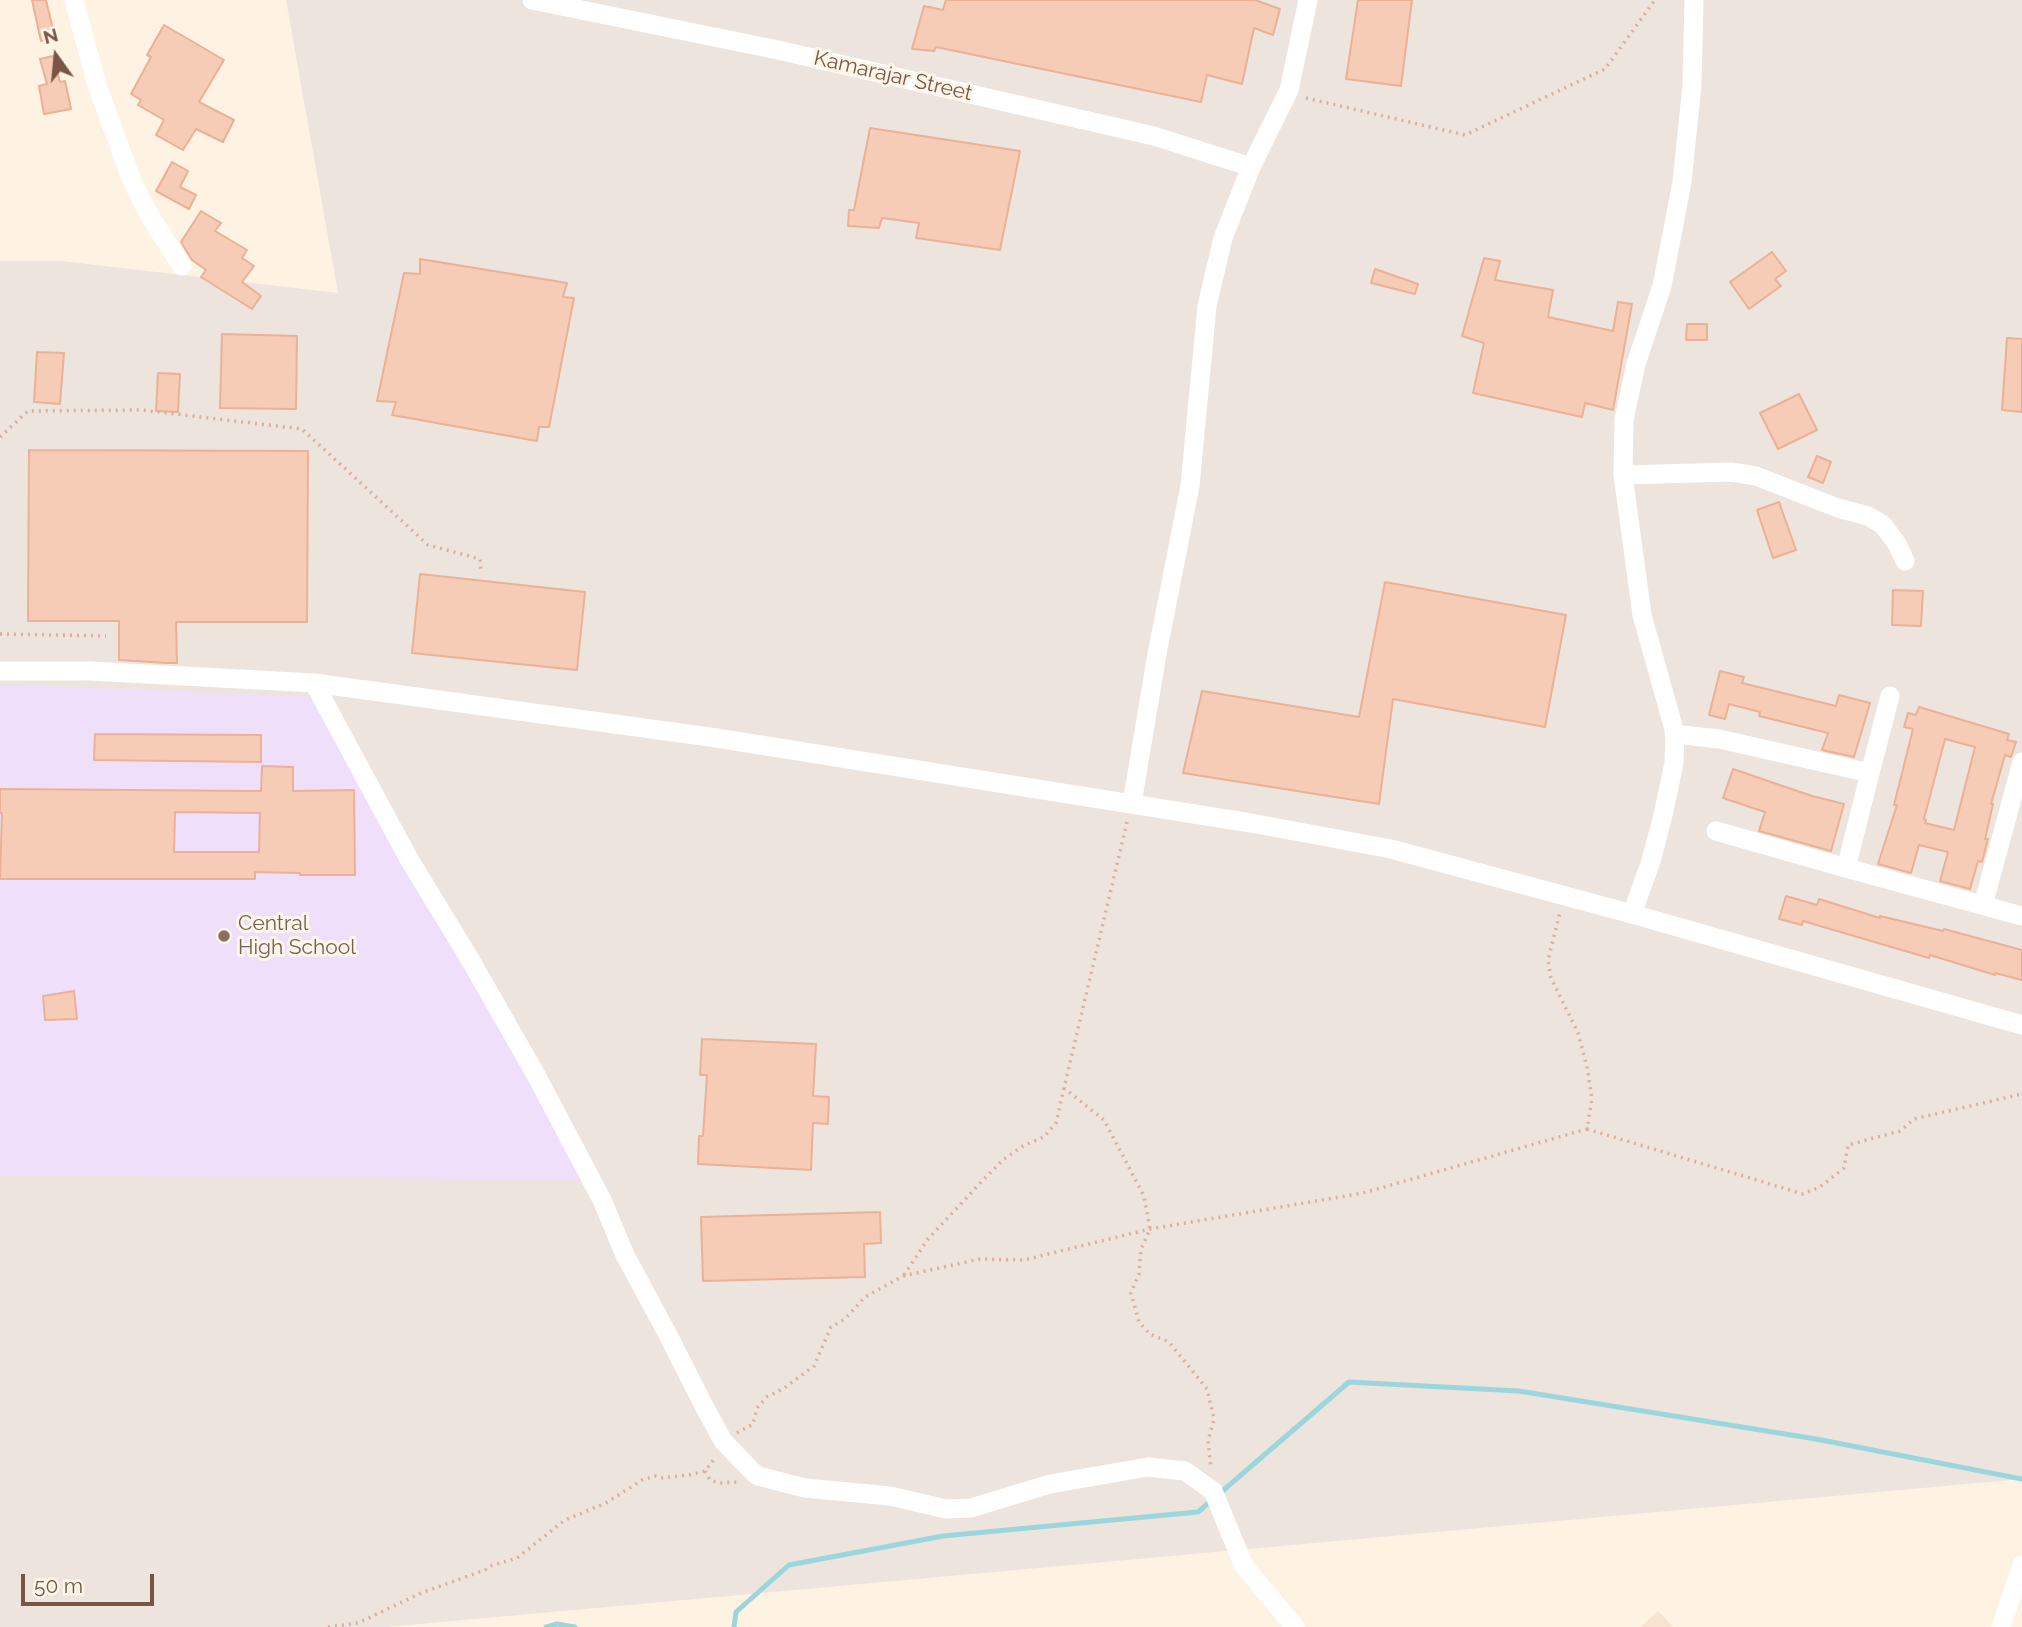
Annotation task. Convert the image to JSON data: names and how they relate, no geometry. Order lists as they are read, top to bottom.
{
  "streets": {
    "street": ["Kamarajar Street"]
  },
  "places": ["Central High School"],
  "scale_bar": "50 m",
  "north": "top"
}
